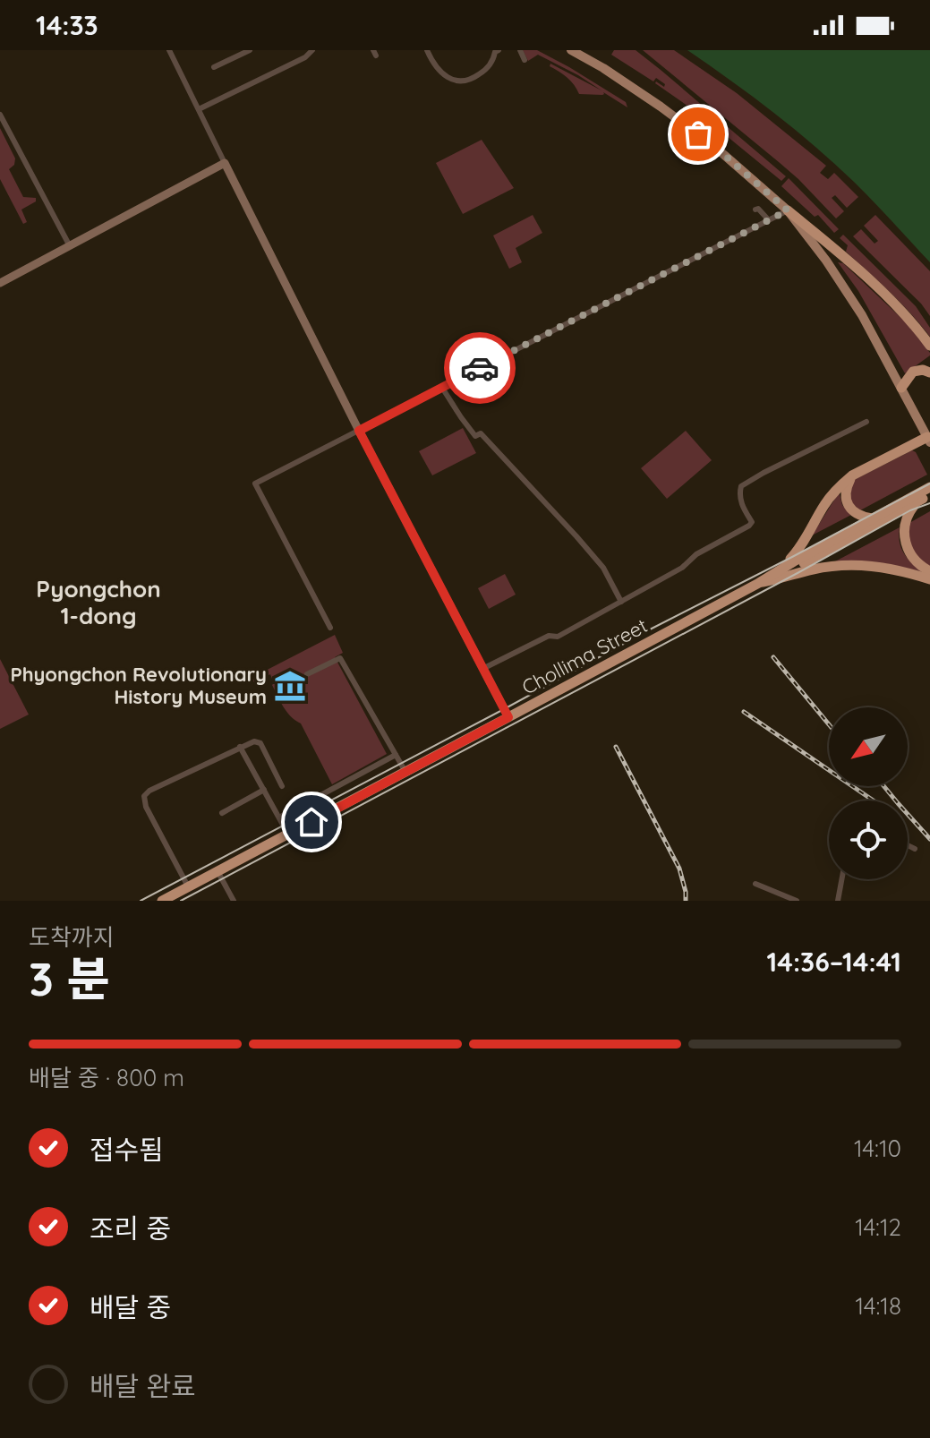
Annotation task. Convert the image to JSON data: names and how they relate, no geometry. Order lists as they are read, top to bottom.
{
  "streets": {
    "highway": ["Chollima Street"]
  },
  "districts": ["Pyongchon 1-dong"],
  "places": {
    "museum": ["Phyongchon Revolutionary History Museum"]
  },
  "north": "bottom left",
  "page": {
    "status": "14:33",
    "heading": ["3 분", "도착까지", "14:36–14:41"],
    "bar": "배달 중 · 800 m",
    "list": [
      ["접수됨", "14:10"],
      ["조리 중", "14:12"],
      ["배달 중", "14:18"],
      "배달 완료"
    ]
  }
}
